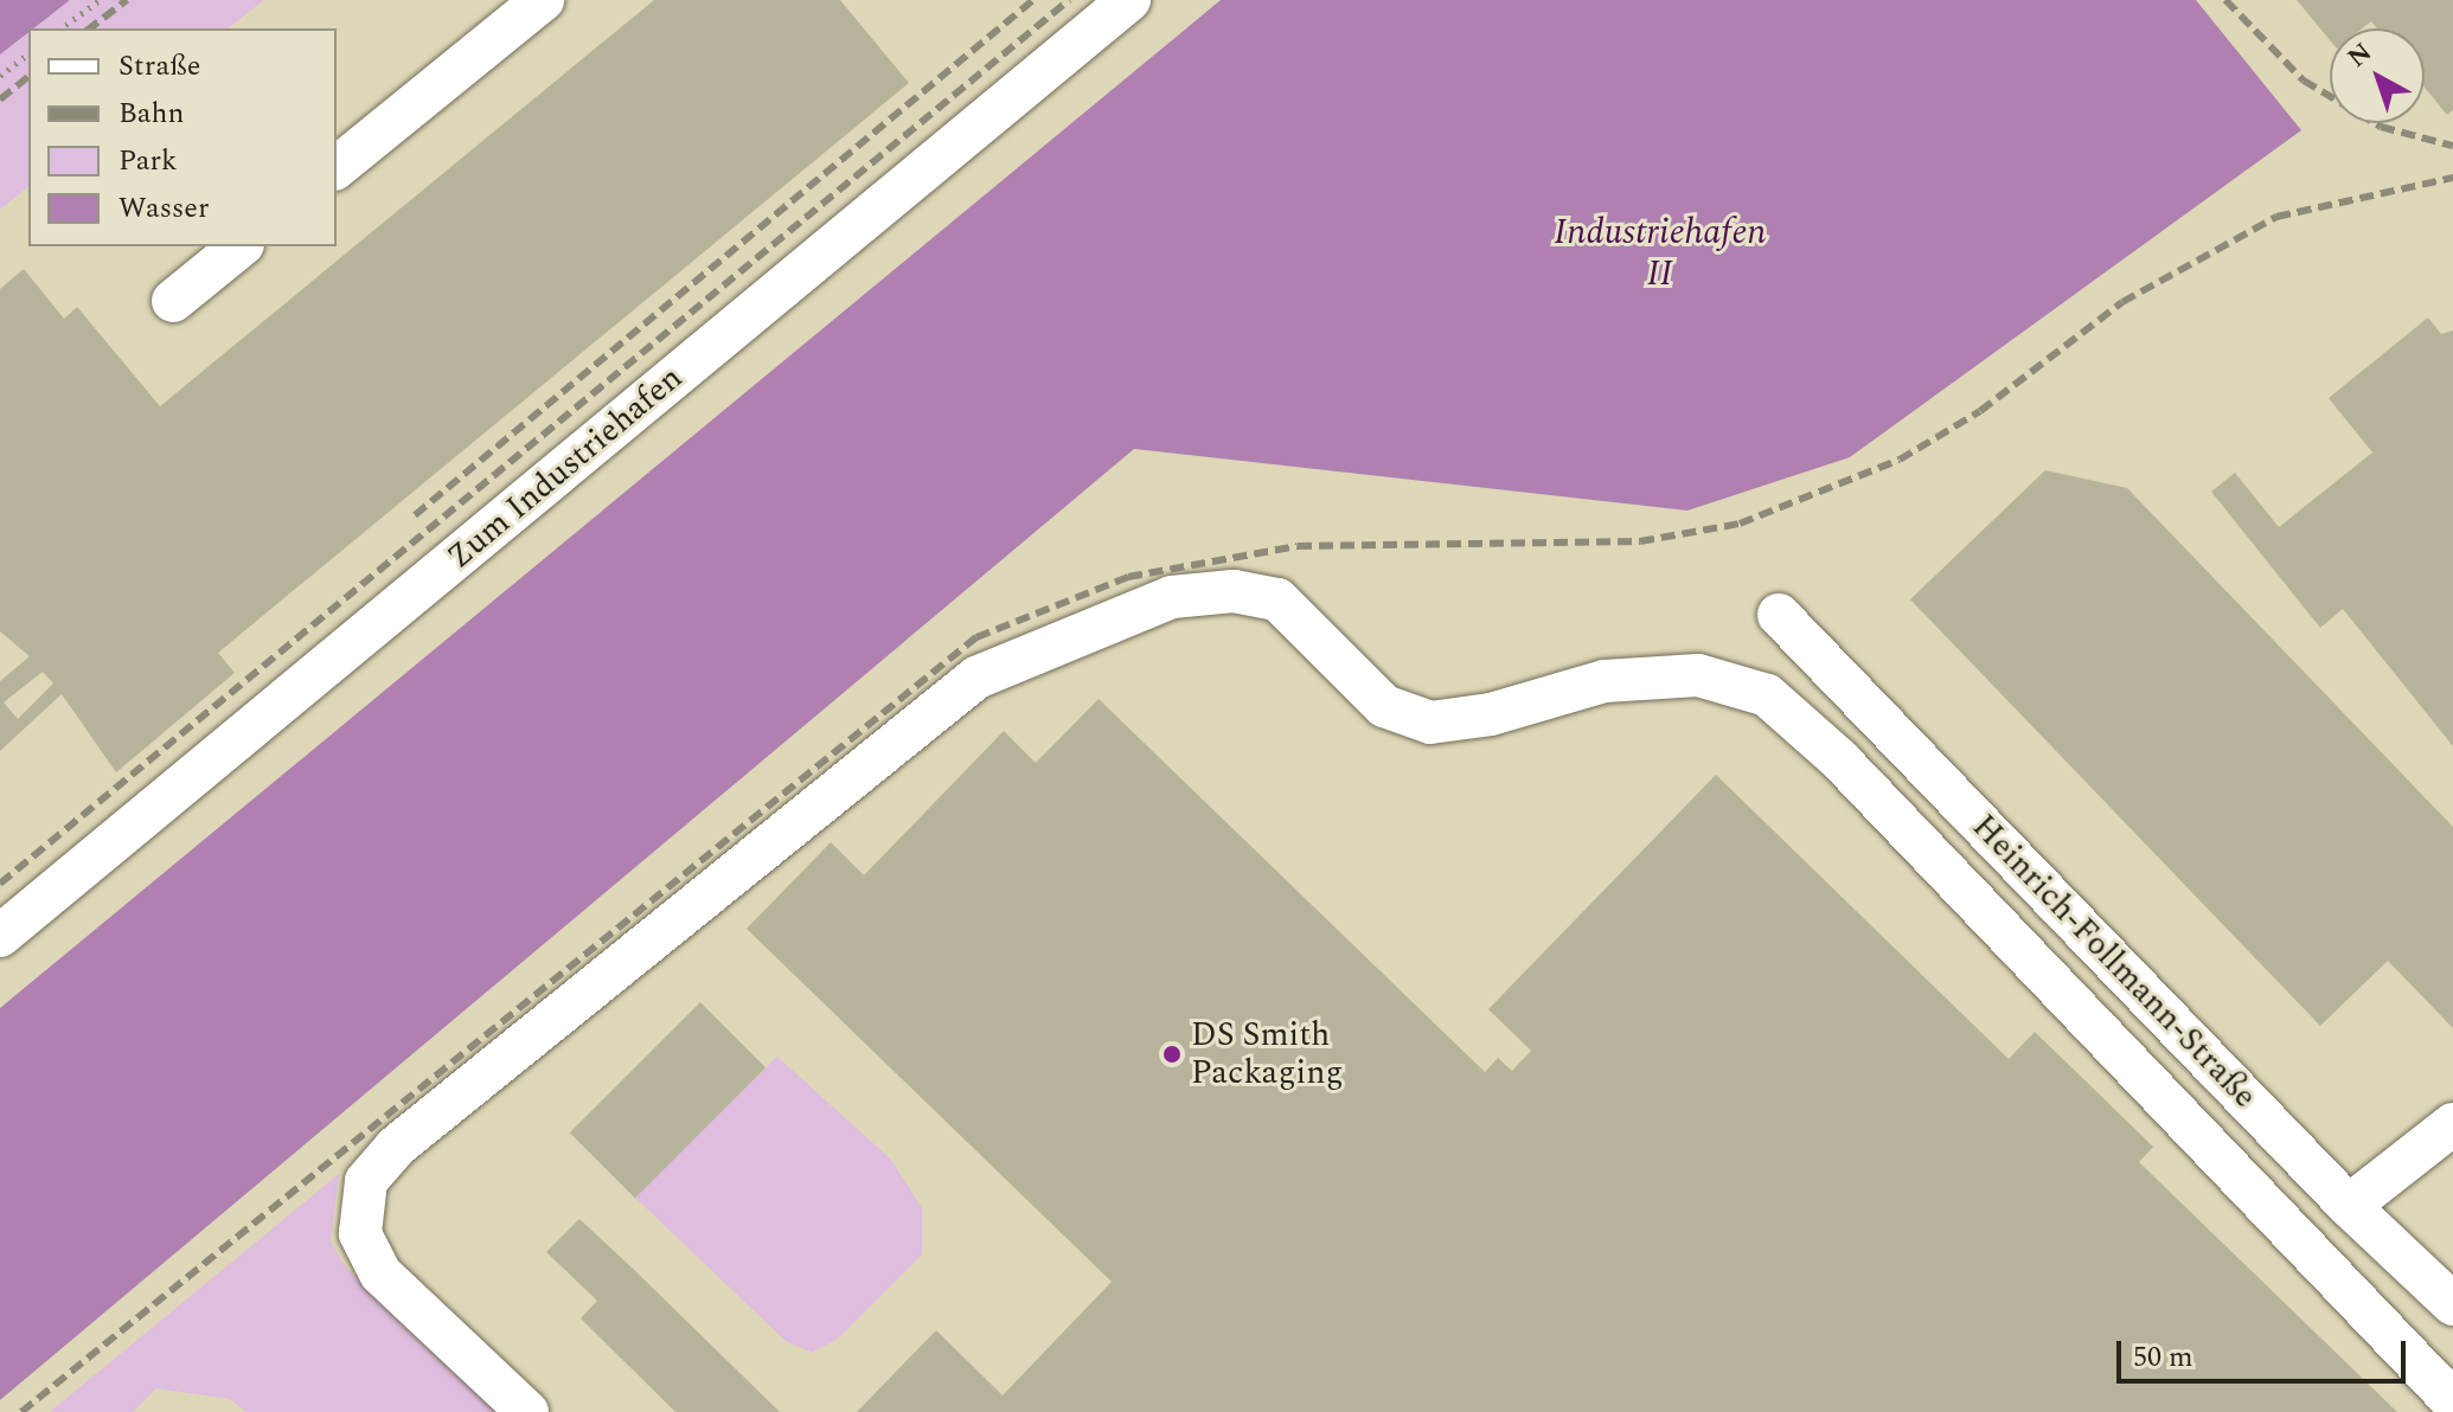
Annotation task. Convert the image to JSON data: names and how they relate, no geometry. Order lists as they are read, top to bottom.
{
  "streets": {
    "street": ["Zum Industriehafen", "Heinrich-Follmann-Straße"]
  },
  "water": ["Industriehafen II"],
  "places": ["DS Smith Packaging"],
  "legend": [
    "Straße",
    "Bahn",
    "Park",
    "Wasser"
  ],
  "scale_bar": "50 m",
  "north": "top left"
}
